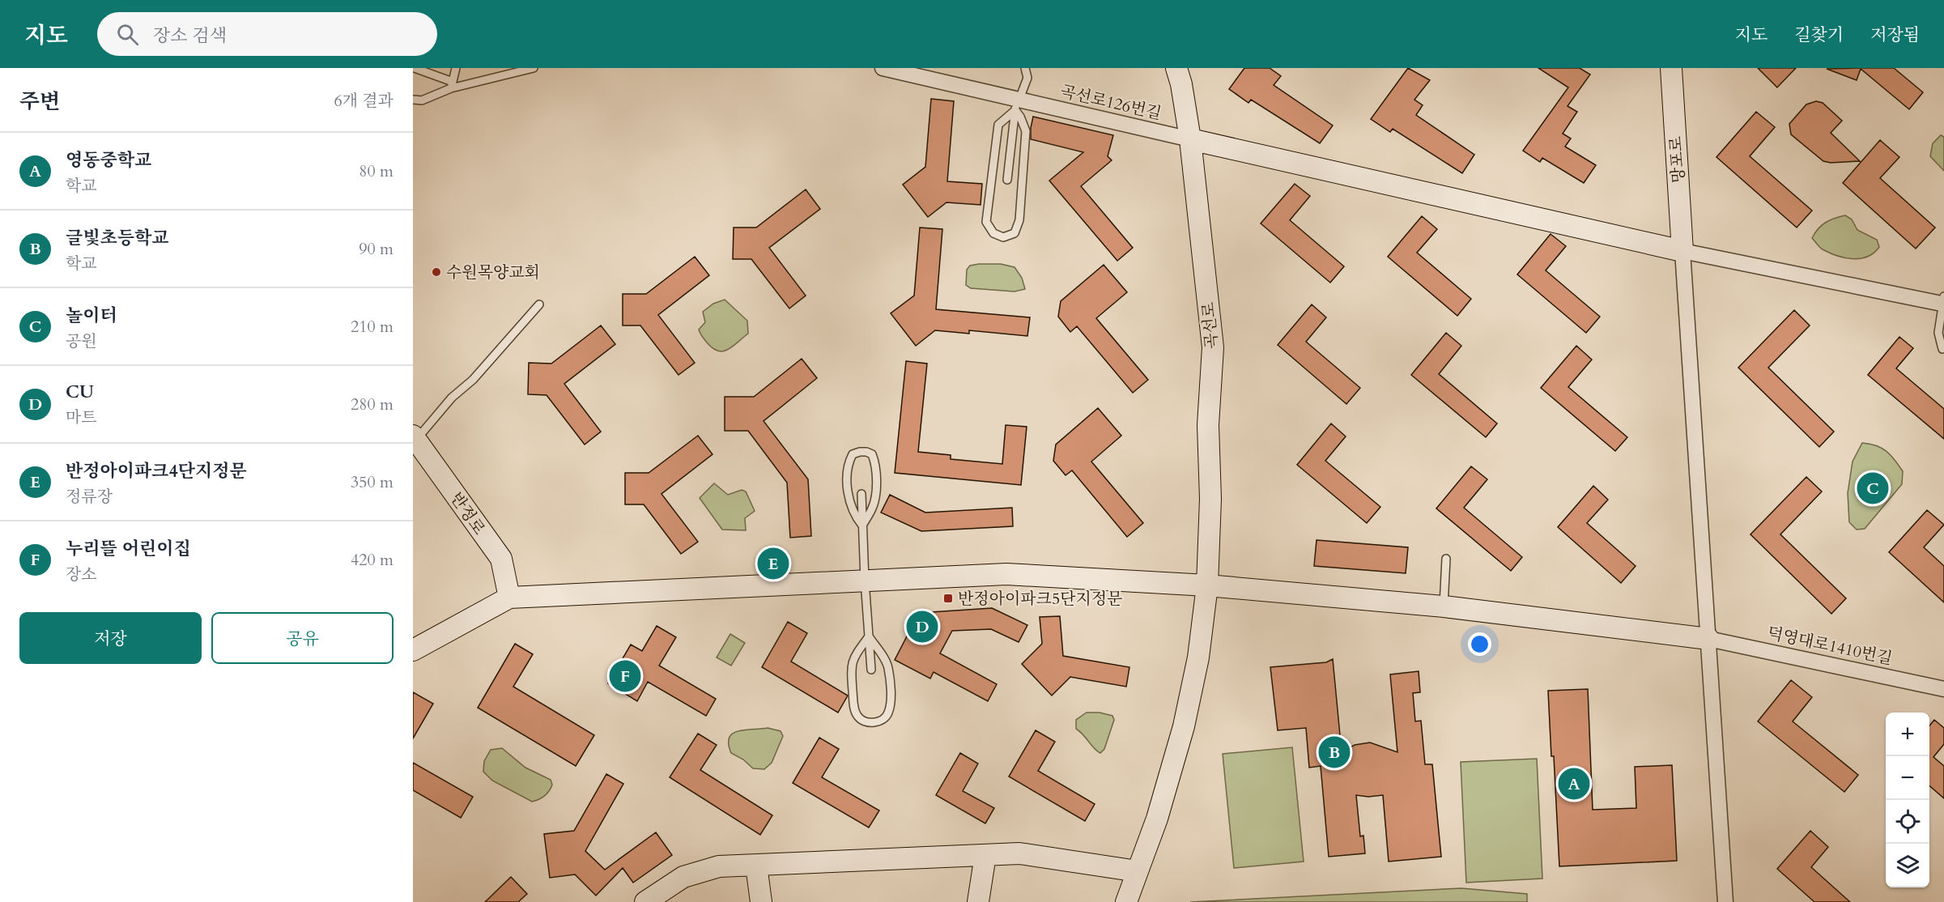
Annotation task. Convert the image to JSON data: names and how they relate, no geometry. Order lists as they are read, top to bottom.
{
  "streets": {
    "street": [
      "곡선로126번길",
      "망포로",
      "곡선로",
      "반정로",
      "덕영대로1410번길"
    ]
  },
  "crossings": [
    ["곡선로126번길", "곡선로"]
  ],
  "places": {
    "other": ["수원목양교회"],
    "transit": ["반정아이파크5단지정문"]
  },
  "page": {
    "header": "지도",
    "search": "장소 검색",
    "nav": ["지도", "길찾기", "저장됨"],
    "heading": ["주변", "6개 결과"],
    "list": [
      {
        "mark": "A",
        "name": "영동중학교",
        "note": "학교",
        "value": "80 m"
      },
      {
        "mark": "B",
        "name": "글빛초등학교",
        "note": "학교",
        "value": "90 m"
      },
      {
        "mark": "C",
        "name": "놀이터",
        "note": "공원",
        "value": "210 m"
      },
      {
        "mark": "D",
        "name": "CU",
        "note": "마트",
        "value": "280 m"
      },
      {
        "mark": "E",
        "name": "반정아이파크4단지정문",
        "note": "정류장",
        "value": "350 m"
      },
      {
        "mark": "F",
        "name": "누리뜰 어린이집",
        "note": "장소",
        "value": "420 m"
      }
    ],
    "pins": [
      "C",
      "E",
      "D",
      "F",
      "B",
      "A"
    ],
    "buttons": ["저장", "공유"],
    "map_buttons": ["+", "−"]
  }
}
